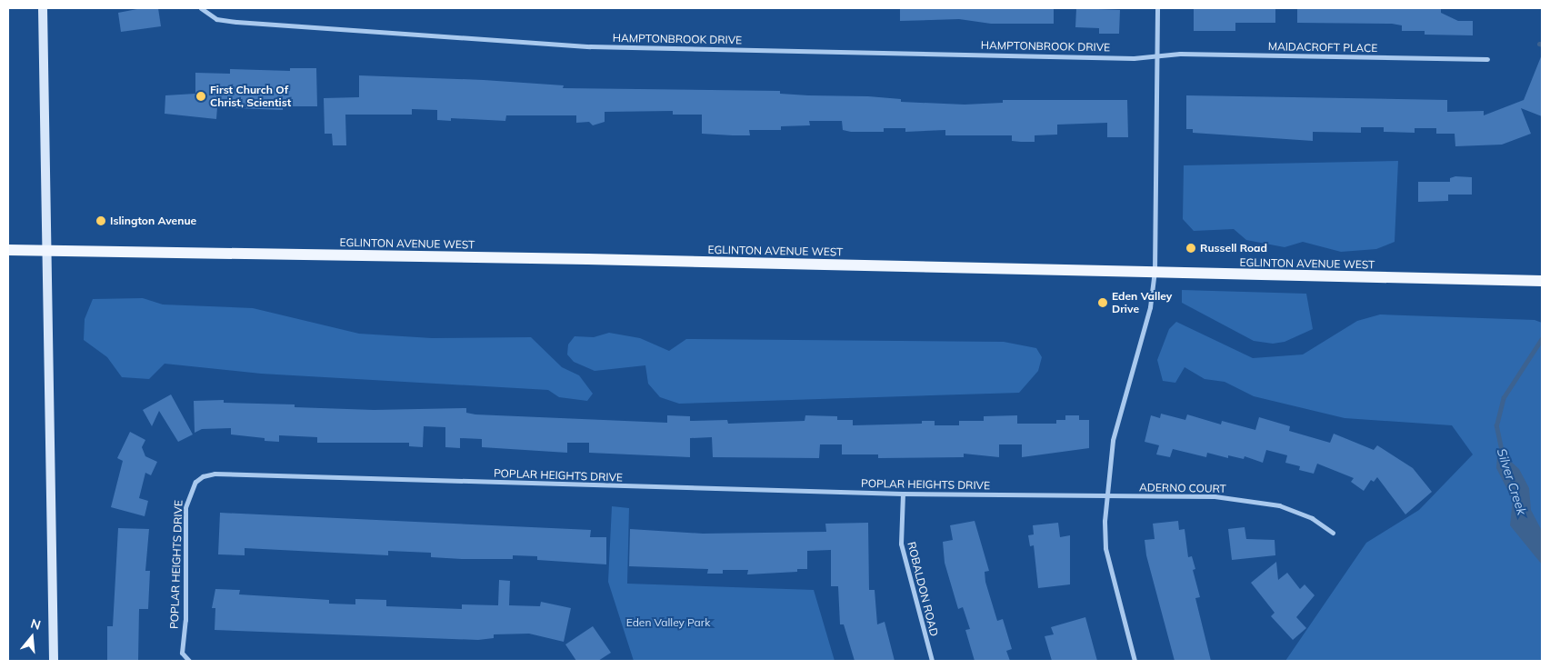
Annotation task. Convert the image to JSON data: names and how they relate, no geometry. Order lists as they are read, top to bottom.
{
  "streets": {
    "main road": ["EGLINTON AVENUE WEST"],
    "street": [
      "HAMPTONBROOK DRIVE",
      "MAIDACROFT PLACE",
      "POPLAR HEIGHTS DRIVE",
      "ADERNO COURT",
      "ROBALDON ROAD"
    ]
  },
  "crossings": [
    ["HAMPTONBROOK DRIVE", "MAIDACROFT PLACE"],
    ["POPLAR HEIGHTS DRIVE", "ADERNO COURT"],
    ["POPLAR HEIGHTS DRIVE", "ROBALDON ROAD"]
  ],
  "water": ["Silver Creek"],
  "parks": ["Eden Valley Park"],
  "places": [
    "First Church Of Christ, Scientist",
    "Islington Avenue",
    "Russell Road",
    "Eden Valley Drive"
  ],
  "north": "top"
}
